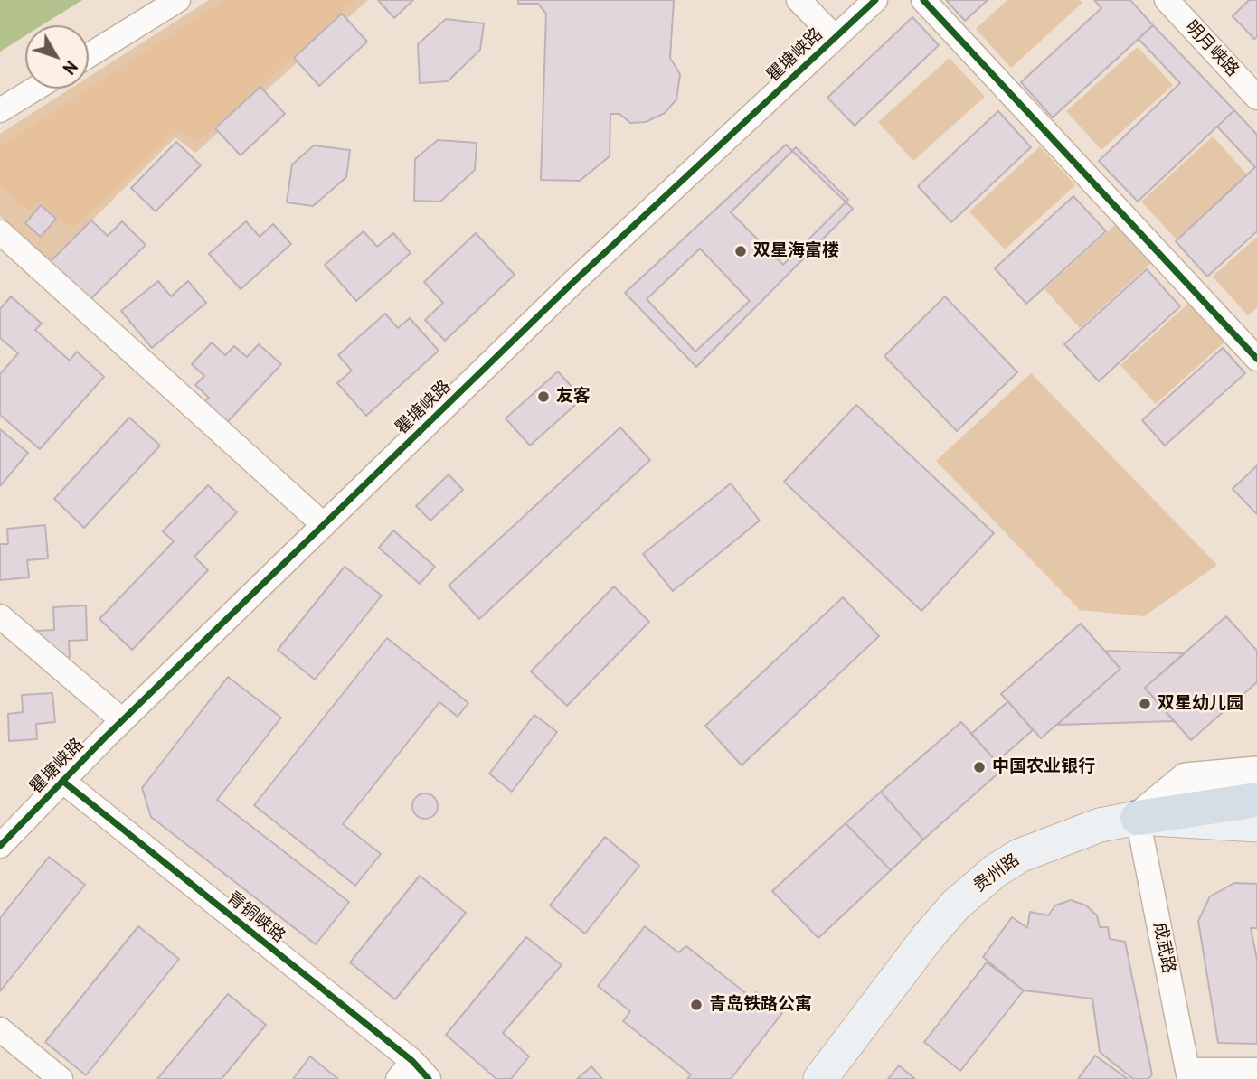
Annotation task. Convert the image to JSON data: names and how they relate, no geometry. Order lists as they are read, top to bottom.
{
  "streets": {
    "main road": ["贵州路"],
    "street": [
      "明月峡路",
      "瞿塘峡路",
      "青铜峡路",
      "成武路"
    ]
  },
  "crossings": [
    ["瞿塘峡路", "青铜峡路"],
    ["贵州路", "成武路"]
  ],
  "places": [
    "双星海富楼",
    "友客",
    "双星幼儿园",
    "中国农业银行",
    "青岛铁路公寓"
  ],
  "north": "bottom right"
}
